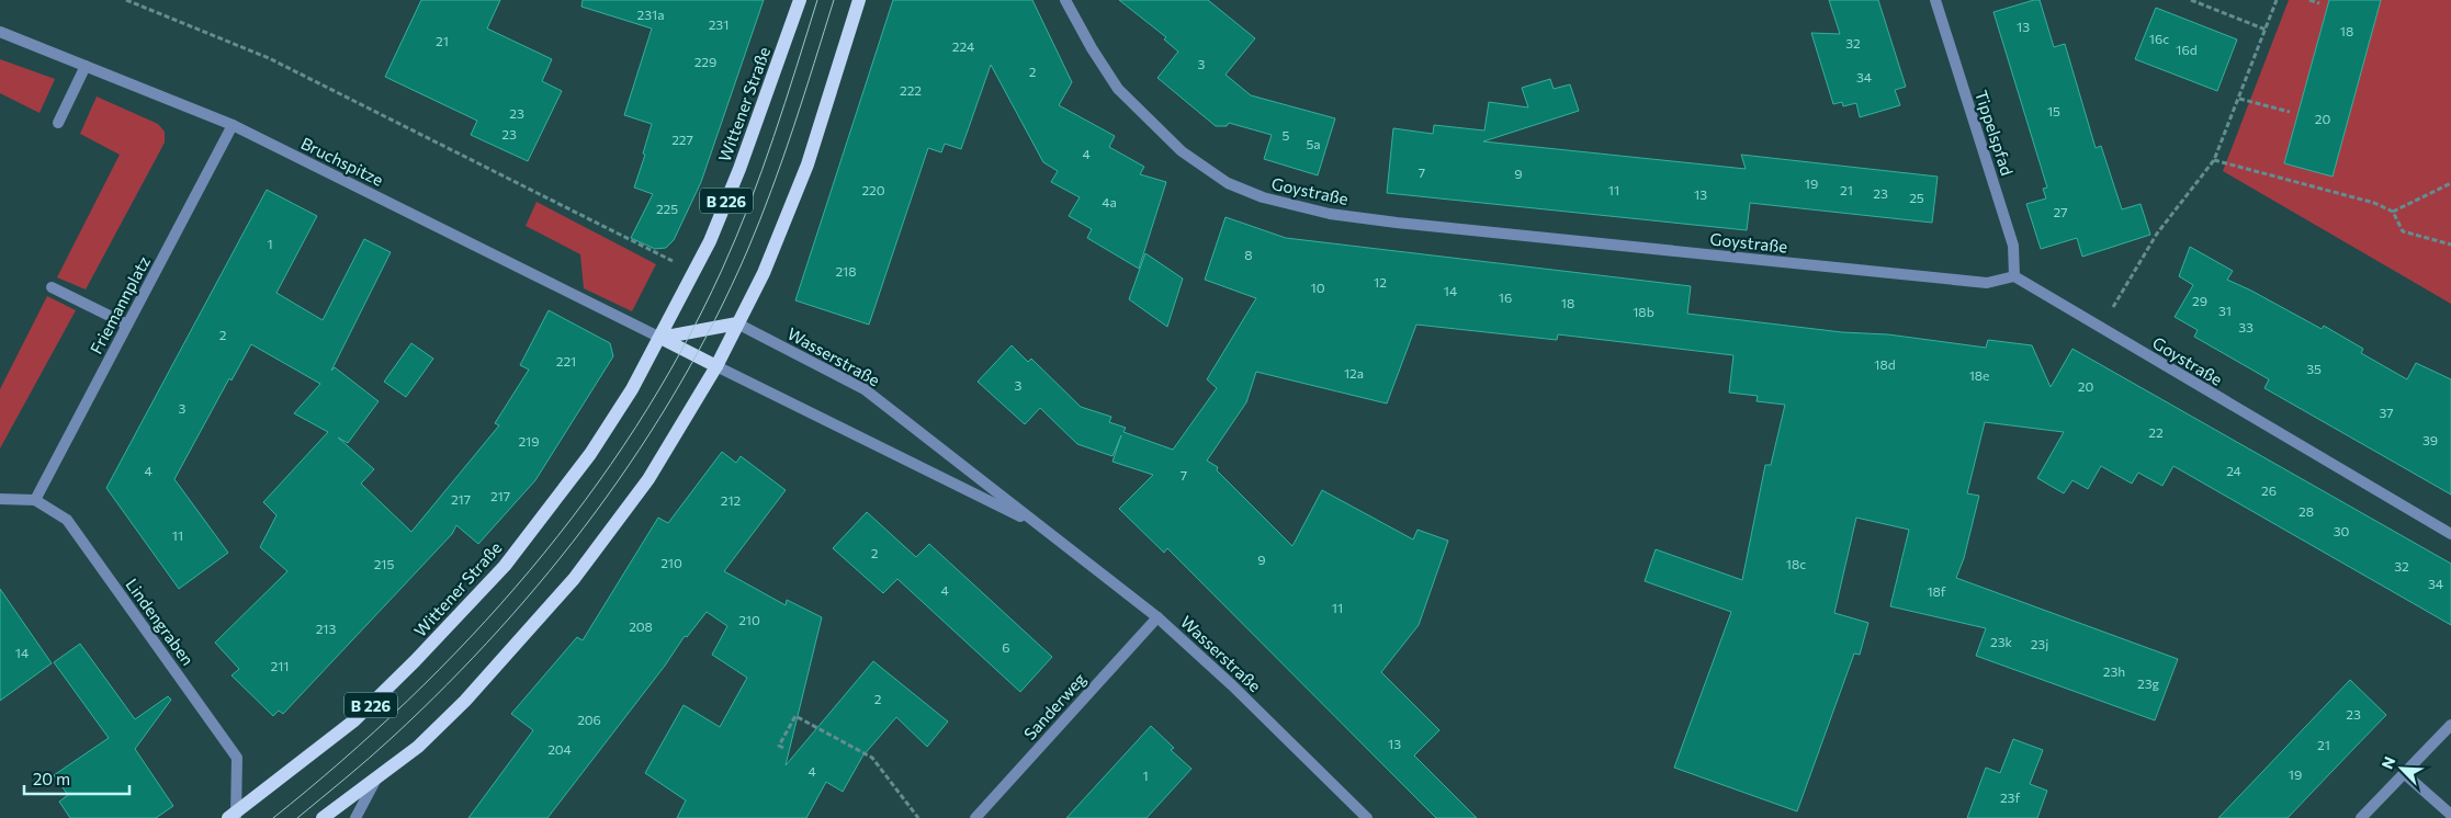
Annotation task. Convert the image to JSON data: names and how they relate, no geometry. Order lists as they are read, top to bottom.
{
  "streets": {
    "main road": ["Wittener Straße", "B 226"],
    "street": [
      "Tippelspfad",
      "Bruchspitze",
      "Goystraße",
      "Friemannplatz",
      "Wasserstraße",
      "Lindengraben",
      "Sanderweg"
    ]
  },
  "crossings": [
    ["Wittener Straße", "Bruchspitze"],
    ["Wittener Straße", "Lindengraben"],
    ["Tippelspfad", "Goystraße"],
    ["Bruchspitze", "Friemannplatz"],
    ["Friemannplatz", "Lindengraben"],
    ["Wasserstraße", "Sanderweg"]
  ],
  "house_numbers": [
    "231a",
    "231",
    "13",
    "18",
    "16c",
    "21",
    "32",
    "224",
    "16d",
    "229",
    "3",
    "2",
    "34",
    "222",
    "15",
    "23",
    "20",
    "23",
    "5",
    "227",
    "5a",
    "4",
    "7",
    "9",
    "19",
    "220",
    "11",
    "21",
    "23",
    "13",
    "25",
    "4a",
    "225",
    "27",
    "1",
    "8",
    "218",
    "12",
    "10",
    "14",
    "16",
    "29",
    "18",
    "31",
    "18b",
    "33",
    "2",
    "221",
    "18d",
    "35",
    "12a",
    "18e",
    "3",
    "20",
    "3",
    "37",
    "22",
    "39",
    "219",
    "4",
    "24",
    "7",
    "26",
    "217",
    "217",
    "212",
    "28",
    "30",
    "11",
    "2",
    "9",
    "210",
    "215",
    "18c",
    "32",
    "34",
    "4",
    "18f",
    "11",
    "210",
    "208",
    "213",
    "23k",
    "23j",
    "6",
    "14",
    "211",
    "23h",
    "23g",
    "2",
    "23",
    "206",
    "13",
    "21",
    "204",
    "4",
    "19",
    "1",
    "23f"
  ],
  "scale_bar": "20 m",
  "north": "top left"
}
